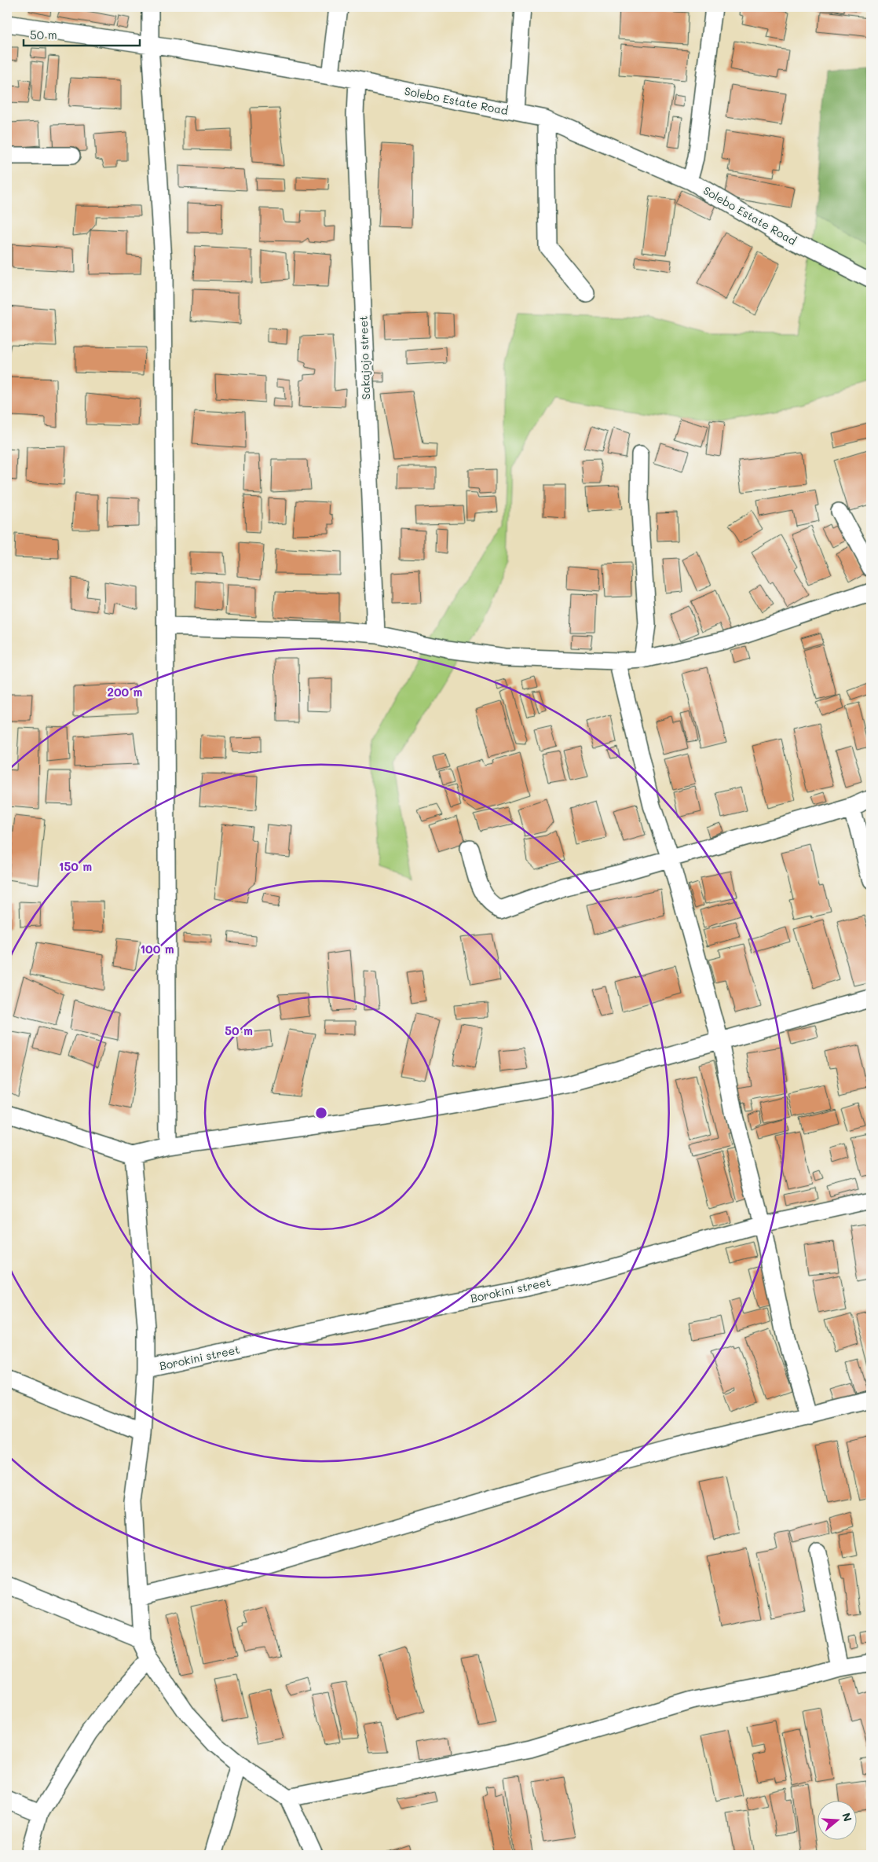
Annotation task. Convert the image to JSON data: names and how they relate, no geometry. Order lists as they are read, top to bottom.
{
  "streets": {
    "street": ["Solebo Estate Road", "Sakajojo street", "Borokini street"]
  },
  "crossings": [
    ["Solebo Estate Road", "Sakajojo street"]
  ],
  "scale_bar": "50 m",
  "north": "right",
  "rings": [
    "200 m",
    "150 m",
    "100 m",
    "50 m"
  ]
}
